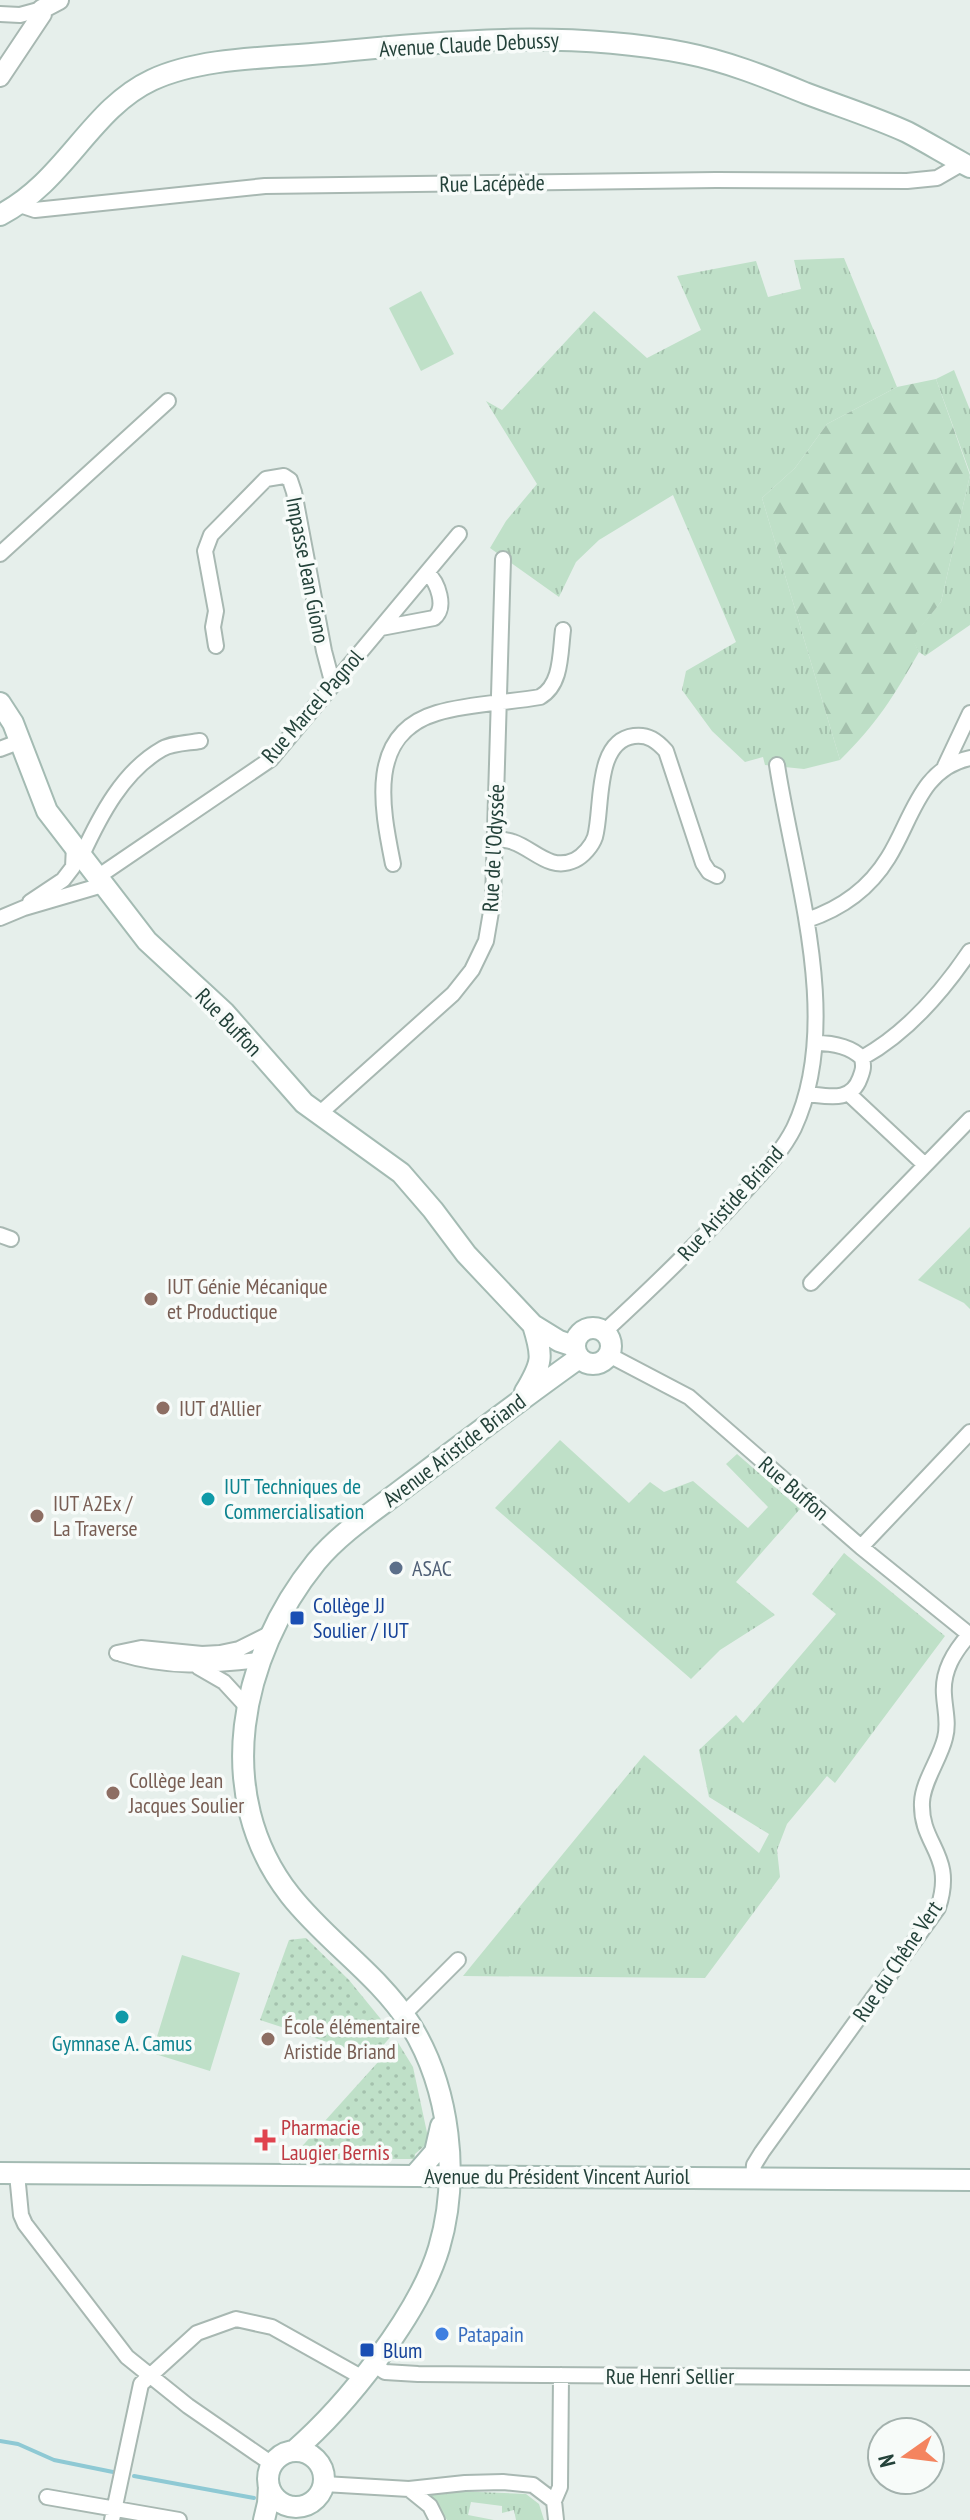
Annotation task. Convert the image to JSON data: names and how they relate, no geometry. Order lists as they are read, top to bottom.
{
  "streets": {
    "main road": [
      "Avenue Claude Debussy",
      "Rue Buffon",
      "Avenue Aristide Briand",
      "Avenue du Président Vincent Auriol"
    ],
    "street": [
      "Rue Lacépède",
      "Impasse Jean Giono",
      "Rue Marcel Pagnol",
      "Rue de l'Odyssée",
      "Rue Aristide Briand",
      "Rue du Chêne Vert",
      "Rue Henri Sellier"
    ]
  },
  "crossings": [
    ["Avenue Claude Debussy", "Rue Lacépède"],
    ["Impasse Jean Giono", "Rue Marcel Pagnol"],
    ["Rue Marcel Pagnol", "Rue Buffon"],
    ["Rue de l'Odyssée", "Rue Buffon"],
    ["Rue Buffon", "Rue Aristide Briand"],
    ["Rue Buffon", "Avenue Aristide Briand"],
    ["Rue Buffon", "Rue du Chêne Vert"],
    ["Rue Aristide Briand", "Avenue Aristide Briand"],
    ["Avenue Aristide Briand", "Avenue du Président Vincent Auriol"],
    ["Avenue Aristide Briand", "Rue Henri Sellier"],
    ["Rue du Chêne Vert", "Avenue du Président Vincent Auriol"]
  ],
  "places": {
    "other": [
      "IUT Génie Mécanique et Productique",
      "IUT d'Allier",
      "IUT Techniques de Commercialisation",
      "IUT A2Ex / La Traverse",
      "ASAC",
      "Collège Jean Jacques Soulier",
      "Gymnase A. Camus",
      "École élémentaire Aristide Briand",
      "Patapain"
    ],
    "transit": ["Collège JJ Soulier / IUT", "Blum"],
    "health": ["Pharmacie Laugier Bernis"]
  },
  "north": "left"
}
